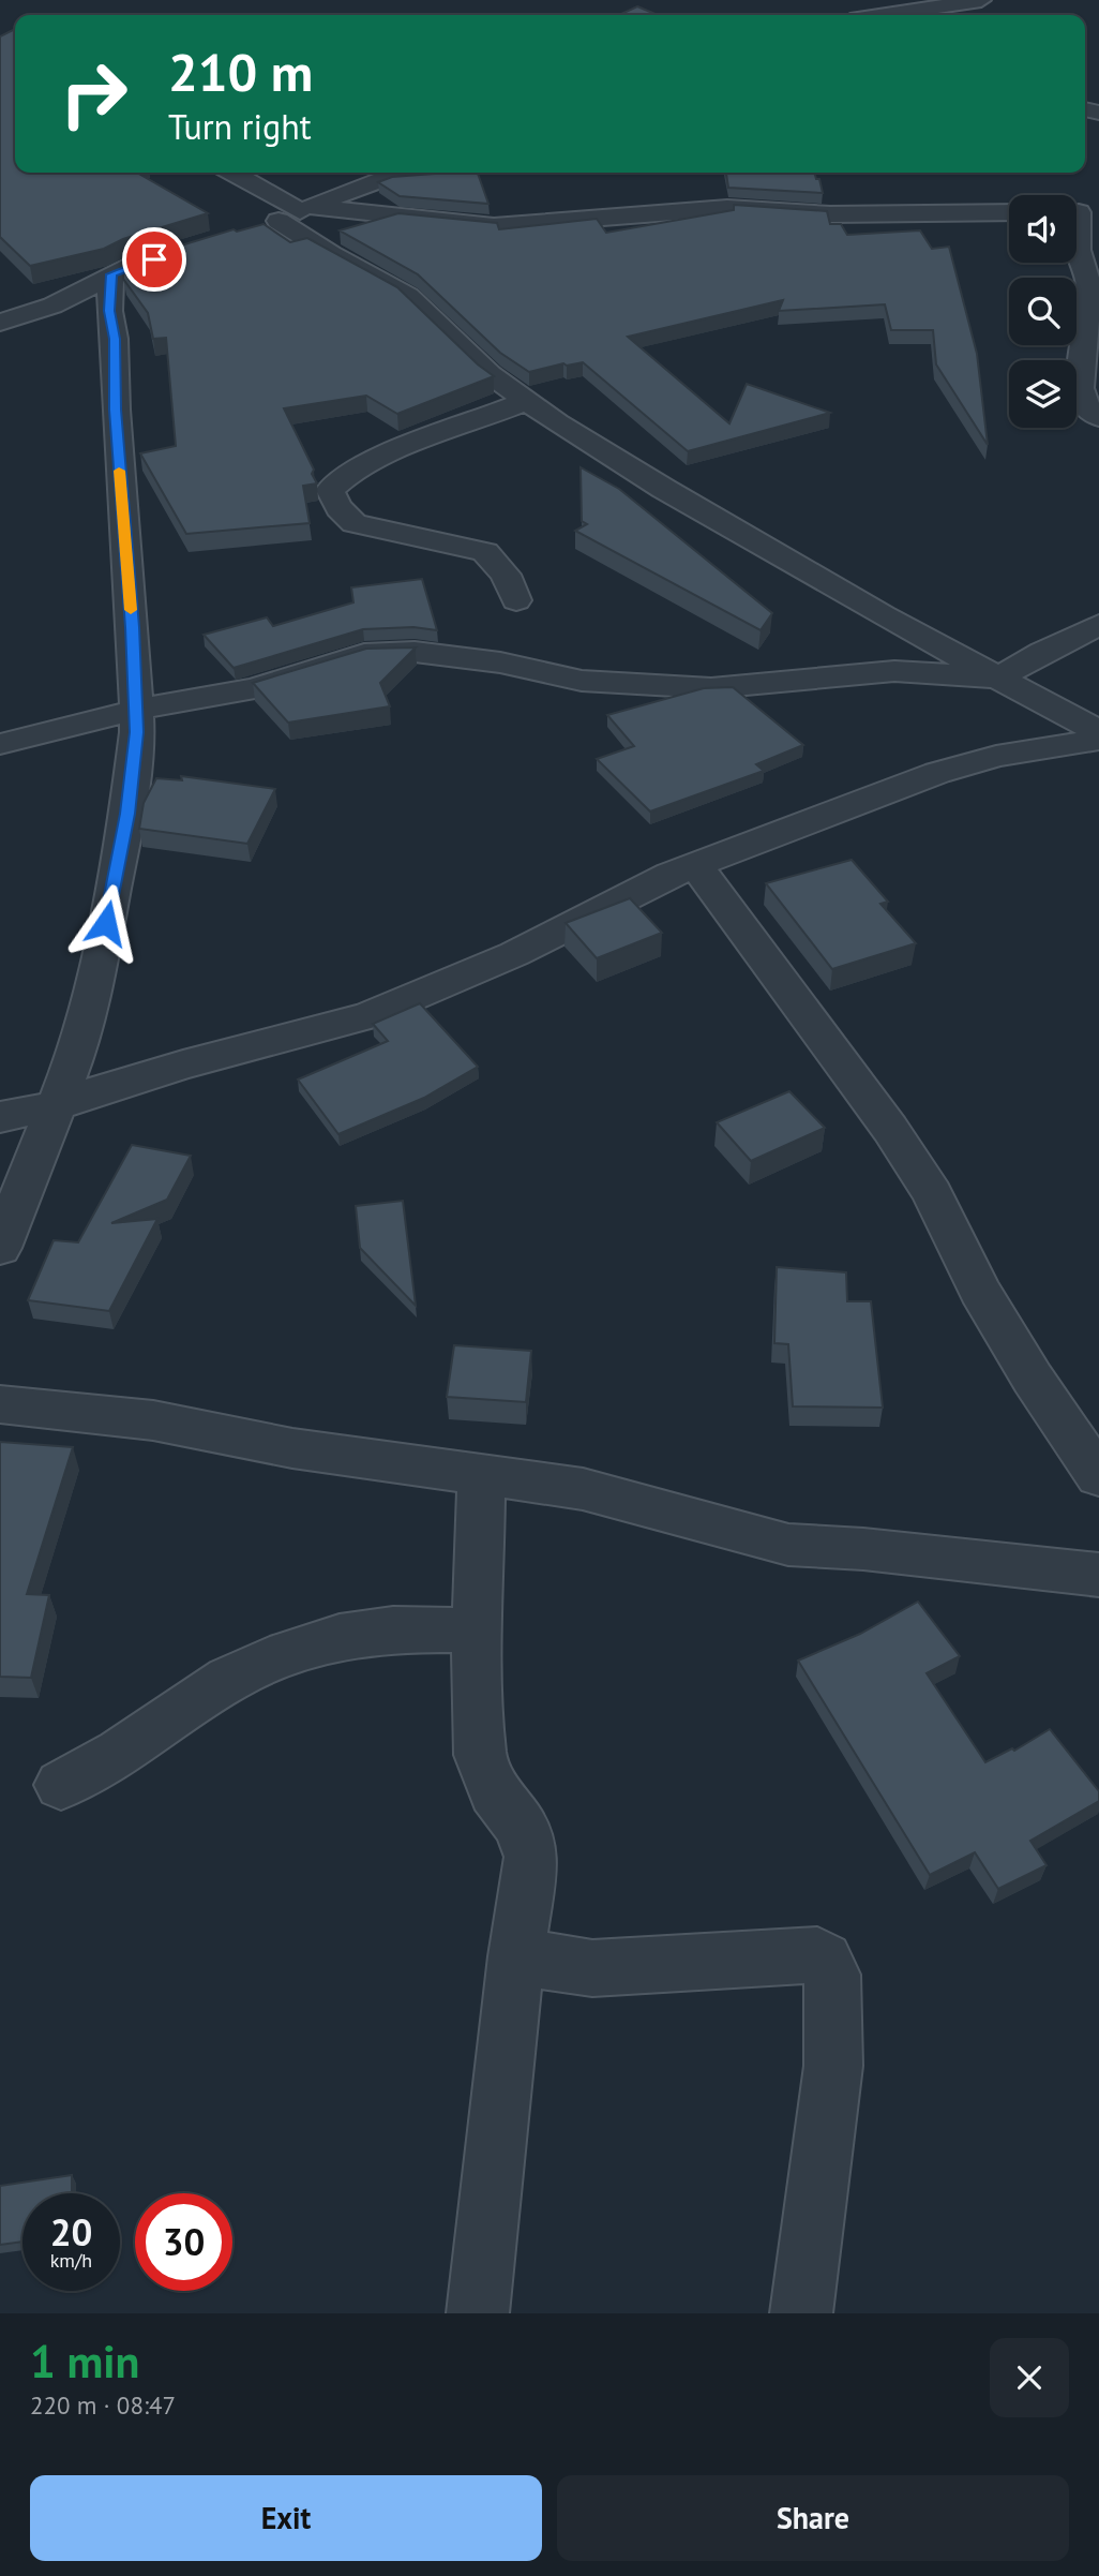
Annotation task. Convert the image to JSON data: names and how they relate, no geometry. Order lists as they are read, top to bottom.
{
  "page": {
    "turn": ["210 m", "Turn right"],
    "speed": "20 km/h",
    "limit": "30",
    "heading": ["1 min", "220 m · 08:47"],
    "buttons": ["Exit", "Share"]
  }
}
